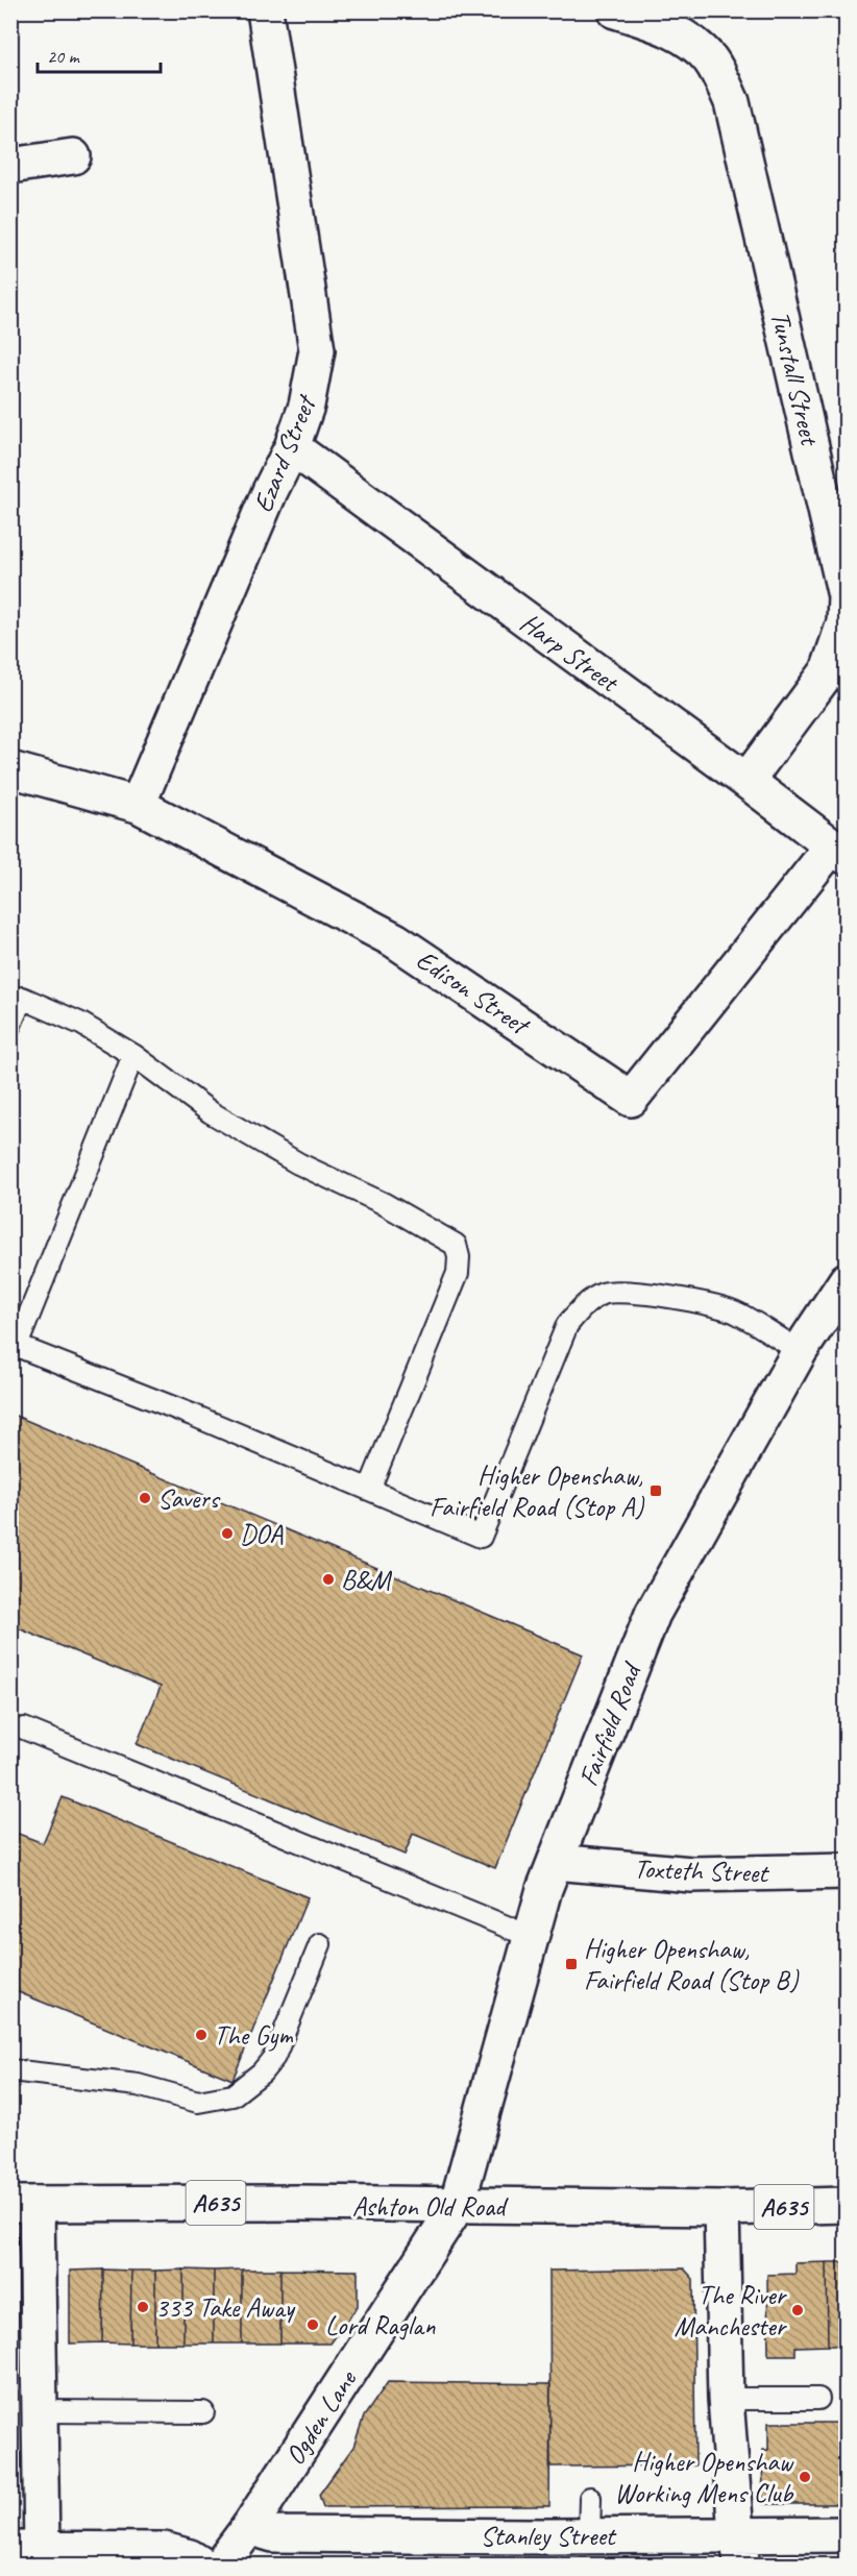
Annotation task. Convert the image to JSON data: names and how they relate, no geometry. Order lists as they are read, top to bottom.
{
  "streets": {
    "main road": [
      "Tunstall Street",
      "Ezard Street",
      "Harp Street",
      "Edison Street",
      "Fairfield Road",
      "Toxteth Street",
      "A635",
      "Ashton Old Road",
      "Ogden Lane",
      "Stanley Street"
    ]
  },
  "crossings": [
    ["Tunstall Street", "Harp Street"],
    ["Ezard Street", "Harp Street"],
    ["Ezard Street", "Edison Street"],
    ["Harp Street", "Edison Street"],
    ["Fairfield Road", "Toxteth Street"],
    ["Fairfield Road", "Ashton Old Road"],
    ["Fairfield Road", "Ogden Lane"],
    ["Ashton Old Road", "Ogden Lane"],
    ["Ogden Lane", "Stanley Street"]
  ],
  "places": {
    "transit": ["Higher Openshaw, Fairfield Road (Stop A)", "Higher Openshaw, Fairfield Road (Stop B)"],
    "other": [
      "Savers",
      "DOA",
      "B&M",
      "The Gym",
      "333 Take Away",
      "The River Manchester",
      "Lord Raglan",
      "Higher Openshaw Working Mens Club"
    ]
  },
  "scale_bar": "20 m"
}
